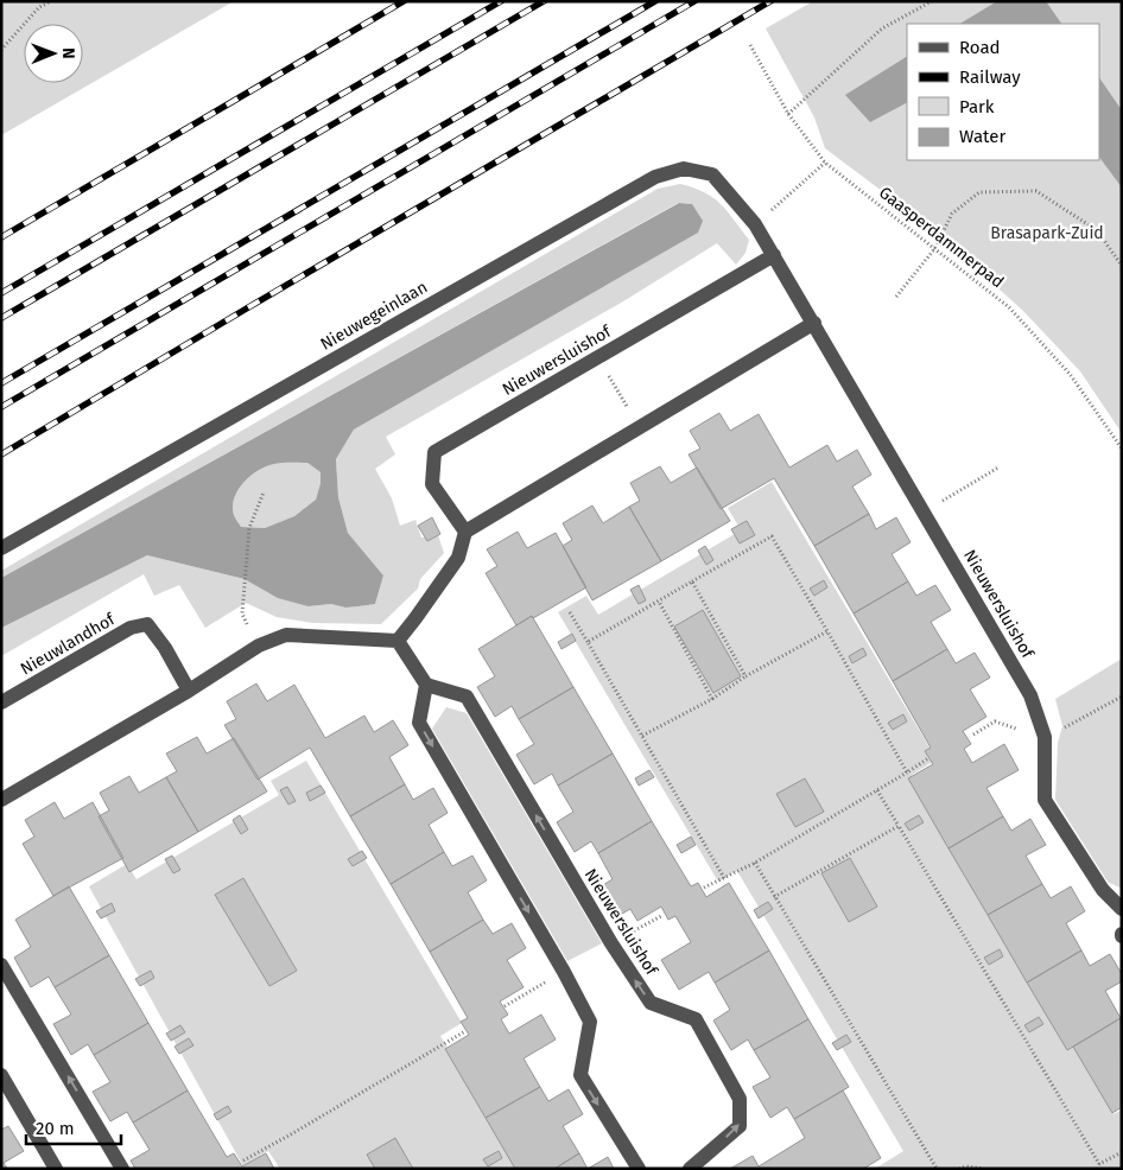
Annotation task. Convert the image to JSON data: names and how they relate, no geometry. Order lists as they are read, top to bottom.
{
  "streets": {
    "street": ["Nieuwegeinlaan", "Nieuwersluishof", "Nieuwlandhof"],
    "path": ["Gaasperdammerpad"]
  },
  "crossings": [
    ["Nieuwegeinlaan", "Nieuwersluishof"]
  ],
  "parks": ["Brasapark-Zuid"],
  "legend": [
    "Road",
    "Railway",
    "Park",
    "Water"
  ],
  "scale_bar": "20 m",
  "north": "right"
}
